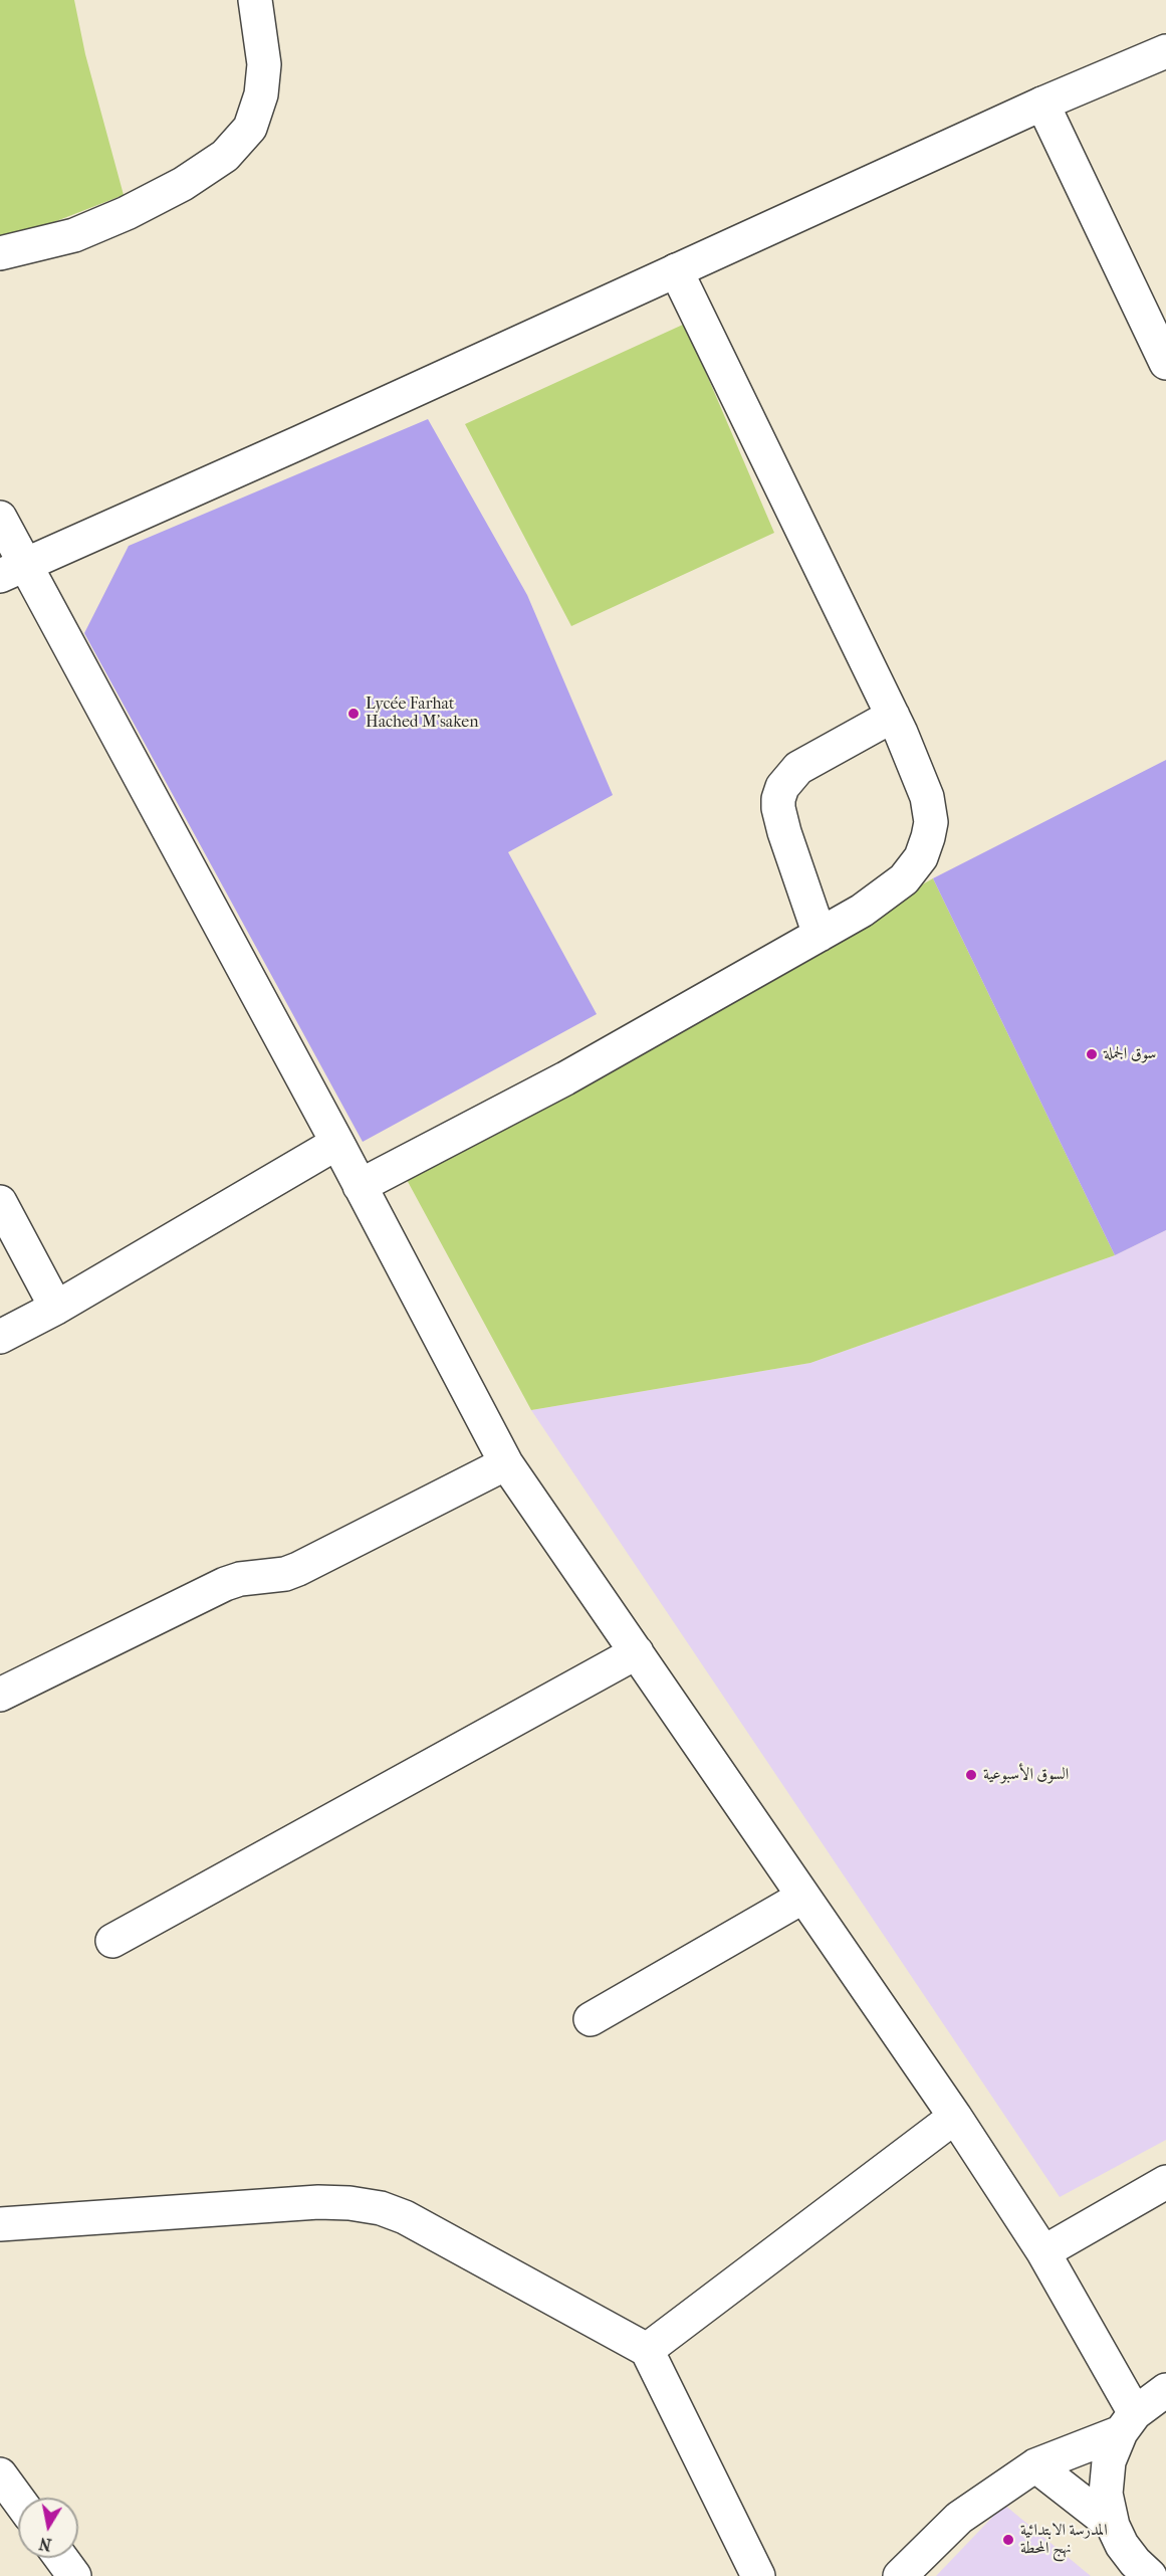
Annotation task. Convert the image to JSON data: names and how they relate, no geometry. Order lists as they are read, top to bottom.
{
  "places": [
    "Lycée Farhat Hached M'saken",
    "سوق الجملة",
    "السوق اﻷسبوعية",
    "المدرسة الابتدائية نهج المحطة"
  ],
  "north": "bottom"
}
